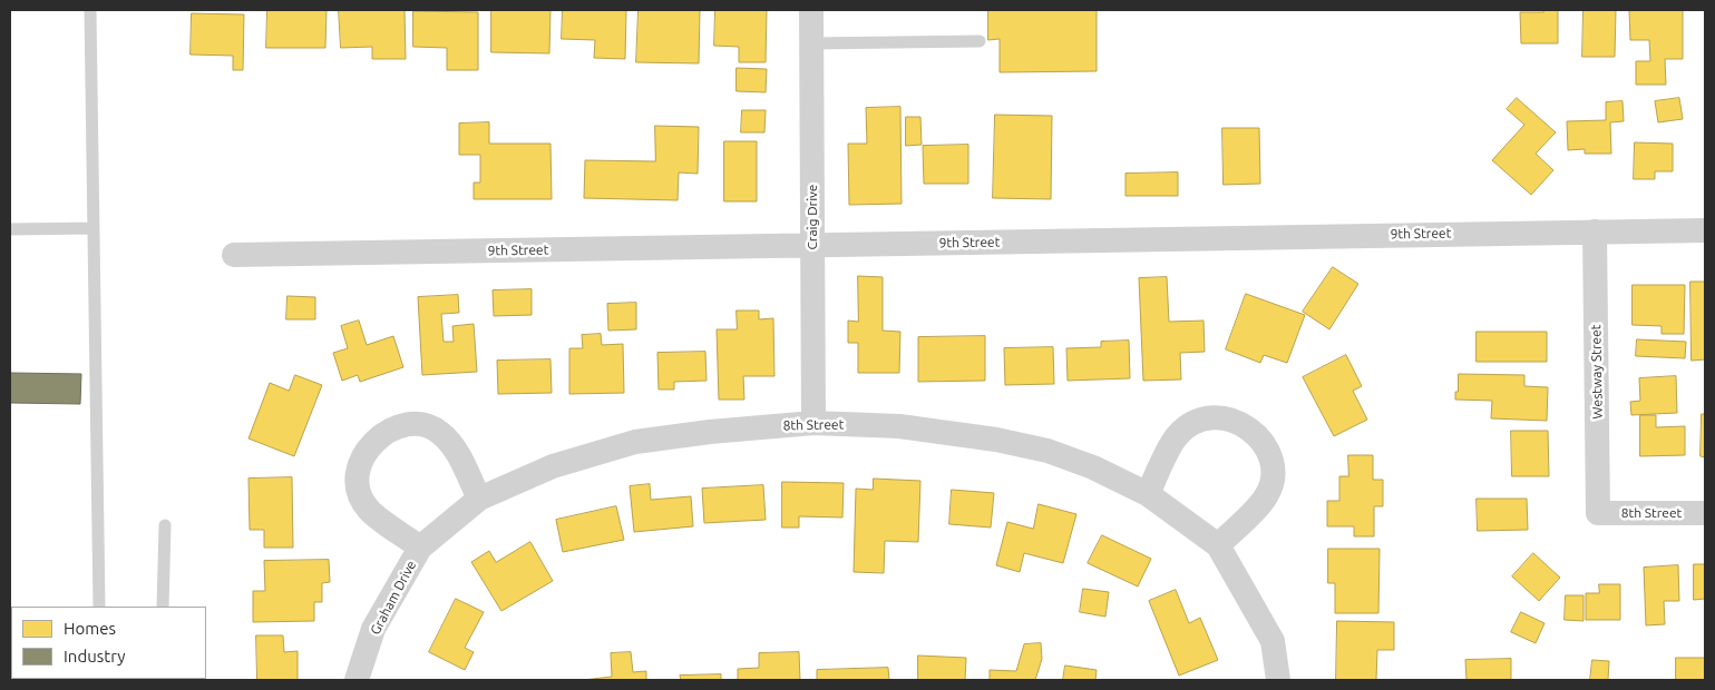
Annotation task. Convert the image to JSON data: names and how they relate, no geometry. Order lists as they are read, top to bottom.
{
  "streets": {
    "street": [
      "Craig Drive",
      "9th Street",
      "Westway Street",
      "8th Street",
      "Graham Drive"
    ]
  },
  "crossings": [
    ["Craig Drive", "9th Street"],
    ["Craig Drive", "8th Street"],
    ["9th Street", "Westway Street"],
    ["Westway Street", "8th Street"],
    ["8th Street", "Graham Drive"]
  ],
  "legend": ["Homes", "Industry"]
}
